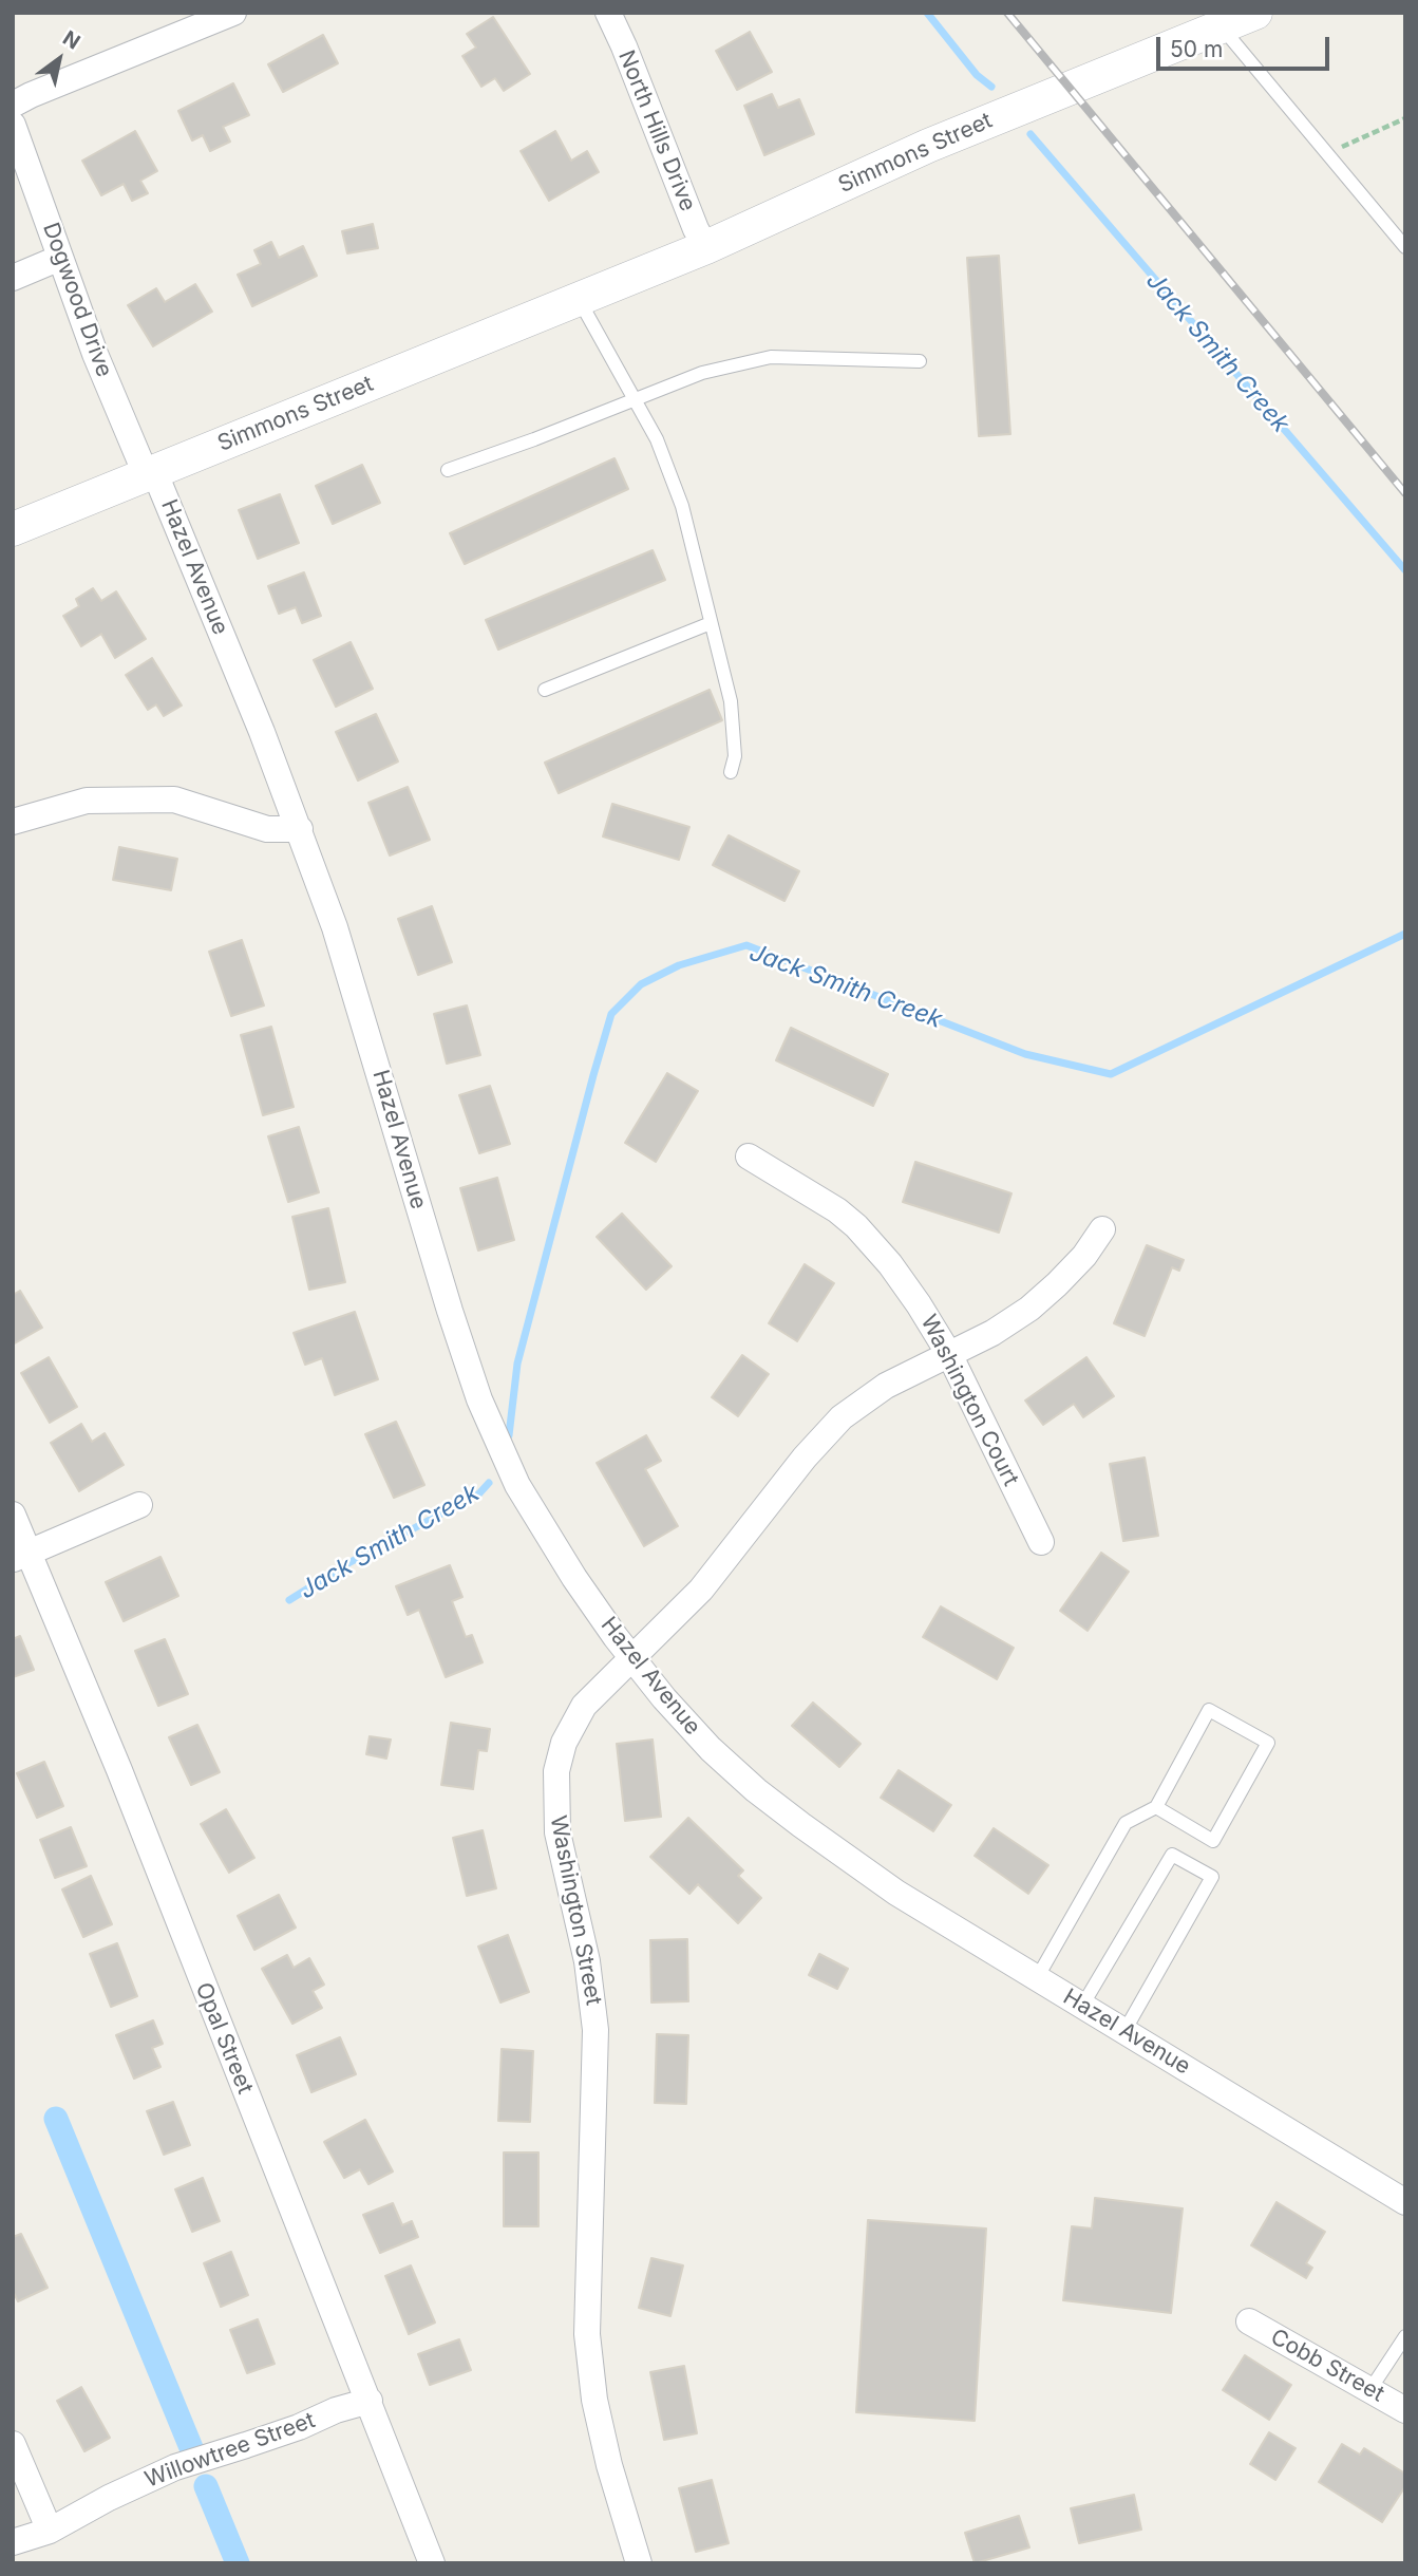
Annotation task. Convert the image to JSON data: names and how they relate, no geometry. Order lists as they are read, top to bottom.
{
  "streets": {
    "street": [
      "North Hills Drive",
      "Simmons Street",
      "Dogwood Drive",
      "Hazel Avenue",
      "Washington Court",
      "Washington Street",
      "Opal Street",
      "Cobb Street",
      "Willowtree Street"
    ]
  },
  "crossings": [
    ["North Hills Drive", "Simmons Street"],
    ["Simmons Street", "Dogwood Drive"],
    ["Simmons Street", "Hazel Avenue"],
    ["Dogwood Drive", "Hazel Avenue"],
    ["Hazel Avenue", "Washington Street"],
    ["Washington Court", "Washington Street"],
    ["Opal Street", "Willowtree Street"]
  ],
  "water": ["Jack Smith Creek"],
  "scale_bar": "50 m",
  "north": "top right"
}
